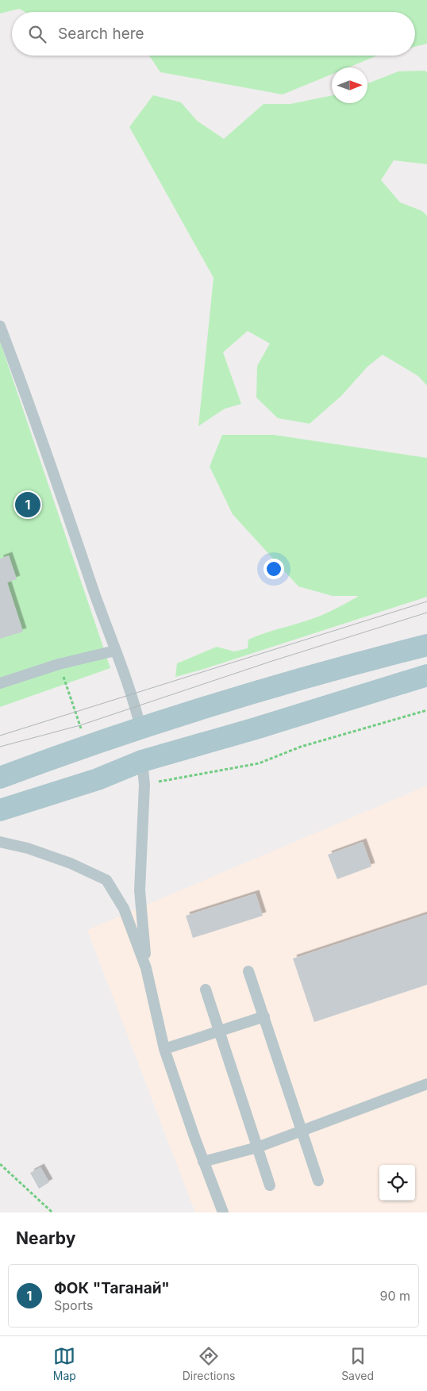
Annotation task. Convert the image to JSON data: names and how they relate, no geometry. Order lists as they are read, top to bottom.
{
  "north": "right",
  "page": {
    "search": "Search here",
    "pins": "1",
    "heading": "Nearby",
    "list": [
      {
        "mark": "1",
        "name": "ФОК \"Таганай\"",
        "note": "Sports",
        "value": "90 m"
      }
    ],
    "nav": ["Map", "Directions", "Saved"]
  }
}
